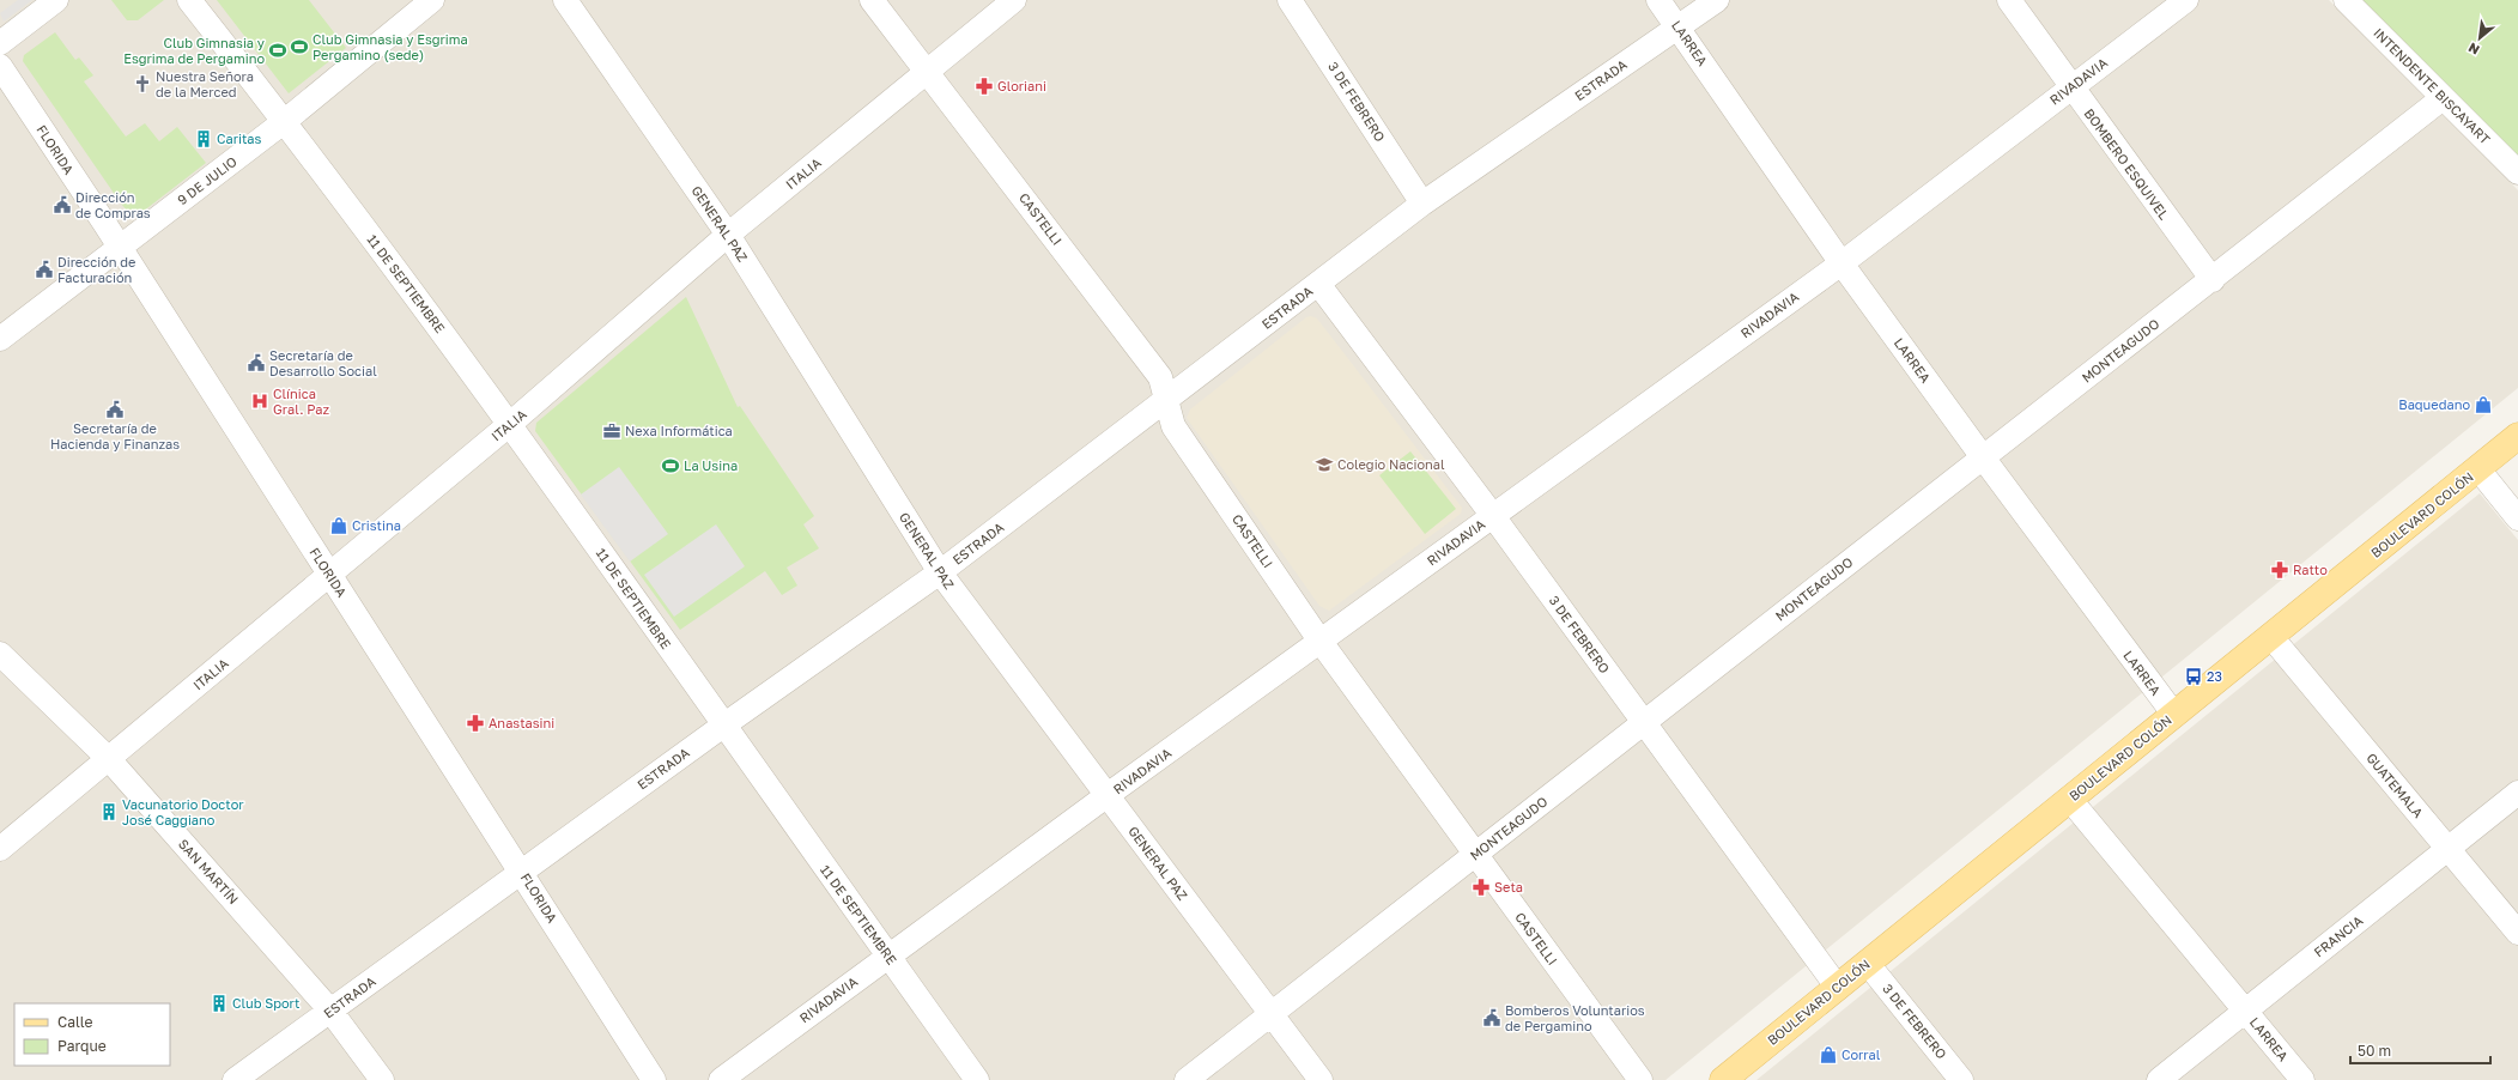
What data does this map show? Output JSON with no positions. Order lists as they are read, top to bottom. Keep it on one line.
{"streets":{"main road":["BOULEVARD COLÓN"],"street":["LARREA","ESTRADA","RIVADAVIA","INTENDENTE BISCAYART","3 DE FEBRERO","FLORIDA","BOMBERO ESQUIVEL","ITALIA","9 DE JULIO","CASTELLI","GENERAL PAZ","11 DE SEPTIEMBRE","MONTEAGUDO","GUATEMALA","SAN MARTÍN","FRANCIA"]},"crossings":[["LARREA","ESTRADA"],["LARREA","RIVADAVIA"],["LARREA","MONTEAGUDO"],["LARREA","BOULEVARD COLÓN"],["LARREA","FRANCIA"],["ESTRADA","3 DE FEBRERO"],["ESTRADA","FLORIDA"],["ESTRADA","CASTELLI"],["ESTRADA","GENERAL PAZ"],["ESTRADA","11 DE SEPTIEMBRE"],["ESTRADA","SAN MARTÍN"],["RIVADAVIA","3 DE FEBRERO"],["RIVADAVIA","BOMBERO ESQUIVEL"],["RIVADAVIA","CASTELLI"],["RIVADAVIA","GENERAL PAZ"],["RIVADAVIA","11 DE SEPTIEMBRE"],["INTENDENTE BISCAYART","MONTEAGUDO"],["3 DE FEBRERO","MONTEAGUDO"],["3 DE FEBRERO","BOULEVARD COLÓN"],["FLORIDA","ITALIA"],["FLORIDA","9 DE JULIO"],["BOMBERO ESQUIVEL","MONTEAGUDO"],["ITALIA","CASTELLI"],["ITALIA","GENERAL PAZ"],["ITALIA","11 DE SEPTIEMBRE"],["ITALIA","SAN MARTÍN"],["9 DE JULIO","11 DE SEPTIEMBRE"],["CASTELLI","MONTEAGUDO"],["GENERAL PAZ","MONTEAGUDO"],["BOULEVARD COLÓN","GUATEMALA"],["GUATEMALA","FRANCIA"]],"places":{"sports":["Club Gimnasia y Esgrima Pergamino (sede)","Club Gimnasia y Esgrima de Pergamino","La Usina"],"church":["Nuestra Señora de la Merced"],"pharmacy":["Gloriani","Ratto","Anastasini","Seta"],"building":["Caritas","Vacunatorio Doctor José Caggiano","Club Sport"],"public building":["Dirección de Compras","Dirección de Facturación","Secretaría de Desarrollo Social","Secretaría de Hacienda y Finanzas","Bomberos Voluntarios de Pergamino"],"hospital":["Clínica Gral. Paz"],"shop":["Baquedano","Cristina","Corral"],"office":["Nexa Informática"],"school or university":["Colegio Nacional"],"bus stop":["23"]},"legend":["Calle","Parque"],"scale_bar":"50 m","north":"bottom left"}
